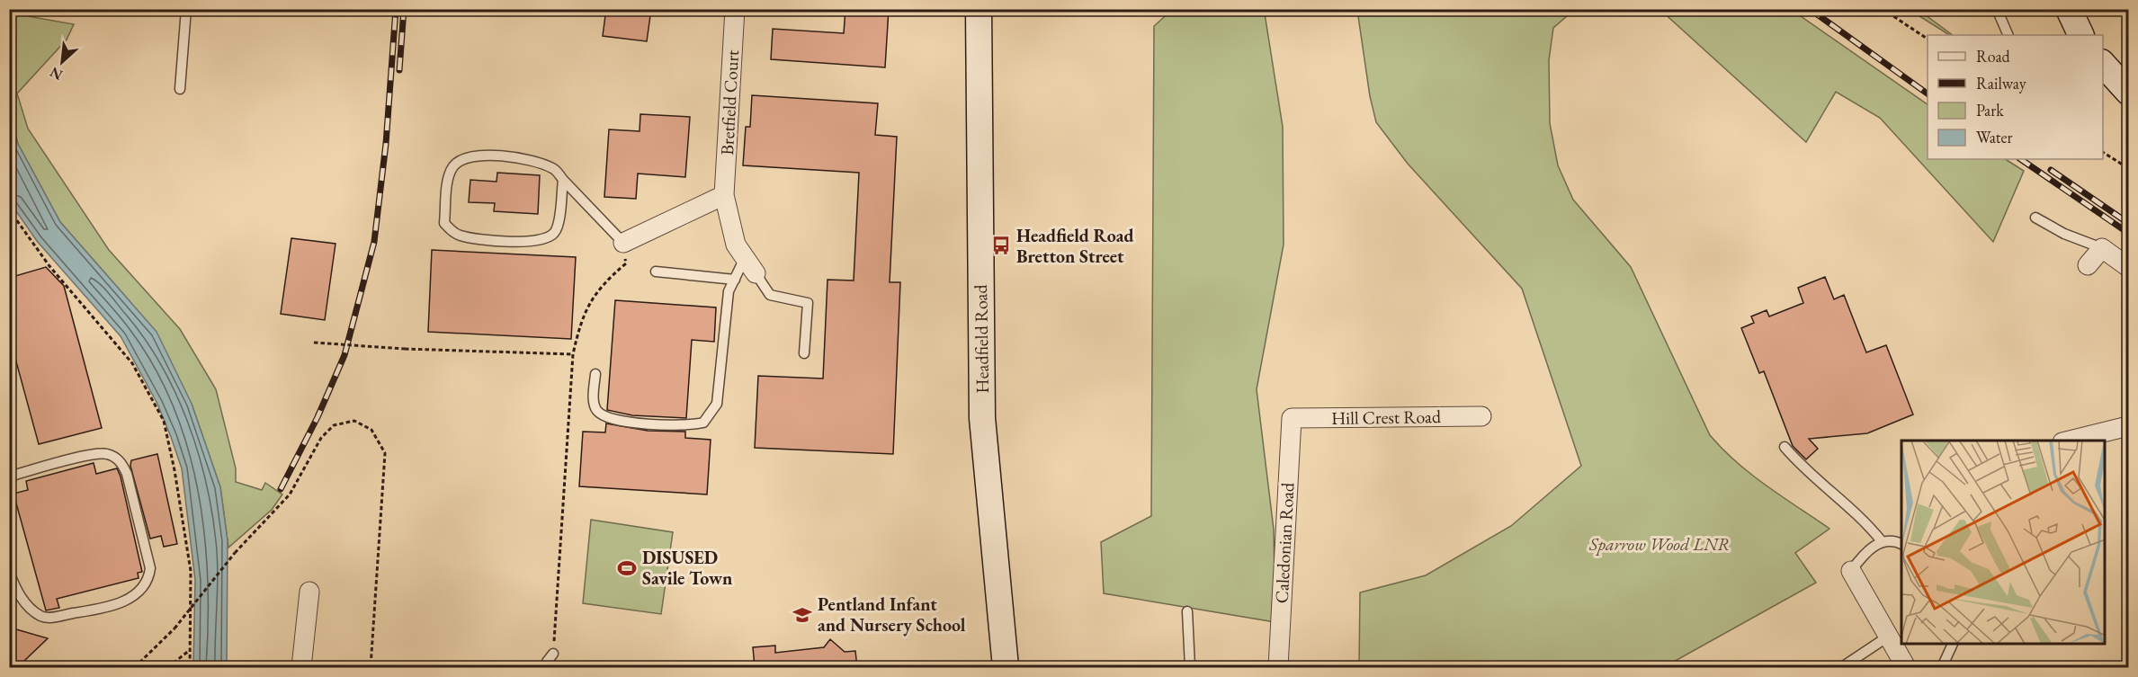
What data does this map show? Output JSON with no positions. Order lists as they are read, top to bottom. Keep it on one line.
{"streets":{"street":["Bretfield Court","Headfield Road","Hill Crest Road","Caledonian Road"]},"crossings":[["Hill Crest Road","Caledonian Road"]],"parks":["Sparrow Wood LNR"],"places":{"bus stop":["Headfield Road Bretton Street"],"sports":["DISUSED Savile Town"],"school or university":["Pentland Infant and Nursery School"]},"legend":["Road","Railway","Park","Water"],"north":"bottom left"}
